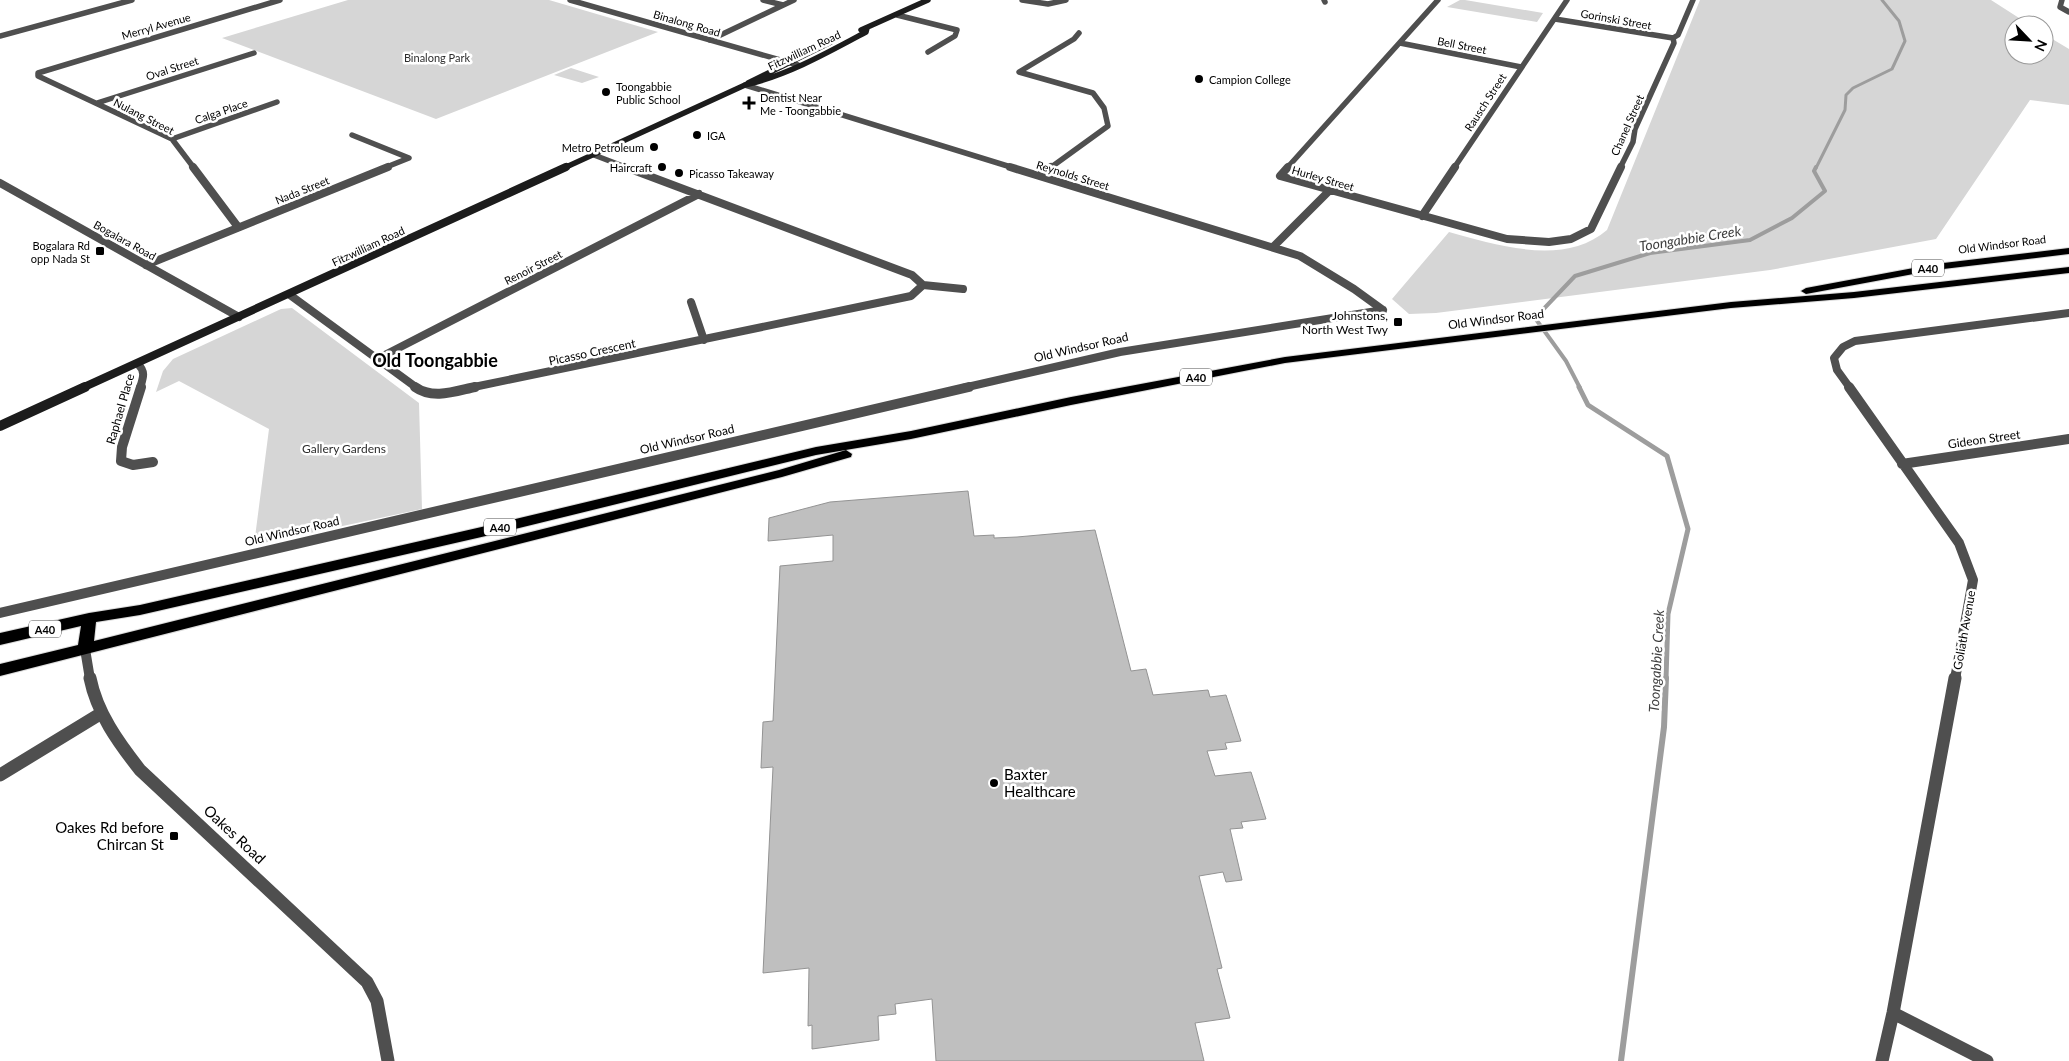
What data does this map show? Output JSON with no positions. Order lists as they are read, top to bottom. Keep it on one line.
{"streets":{"highway":["Old Windsor Road","A40","Oakes Road"],"main road":["Fitzwilliam Road"],"street":["Gorinski Street","Binalong Road","Merryl Avenue","Bell Street","Oval Street","Rausch Street","Calga Place","Nulang Street","Chanel Street","Reynolds Street","Hurley Street","Nada Street","Bogalara Road","Renoir Street","Picasso Crescent","Raphael Place","Gideon Street","Goliath Avenue"]},"crossings":[["Gorinski Street","Rausch Street"],["Gorinski Street","Chanel Street"],["Binalong Road","Fitzwilliam Road"],["Merryl Avenue","Nulang Street"],["Bell Street","Rausch Street"],["Bell Street","Hurley Street"],["Fitzwilliam Road","Reynolds Street"],["Fitzwilliam Road","Bogalara Road"],["Fitzwilliam Road","Picasso Crescent"],["Fitzwilliam Road","Raphael Place"],["Oval Street","Nulang Street"],["Rausch Street","Hurley Street"],["Calga Place","Nulang Street"],["Nulang Street","Nada Street"],["Chanel Street","Hurley Street"],["Reynolds Street","Old Windsor Road"],["Nada Street","Bogalara Road"],["Old Windsor Road","Oakes Road"],["Renoir Street","Picasso Crescent"],["Gideon Street","Goliath Avenue"]],"districts":["Old Toongabbie"],"water":["Toongabbie Creek"],"parks":["Binalong Park","Gallery Gardens"],"places":{"other":["Campion College","Toongabbie Public School","IGA","Metro Petroleum","Haircraft","Picasso Takeaway","Baxter Healthcare"],"health":["Dentist Near Me - Toongabbie"],"transit":["Bogalara Rd opp Nada St","Johnstons, North West Twy","Oakes Rd before Chircan St"]},"north":"bottom right"}
